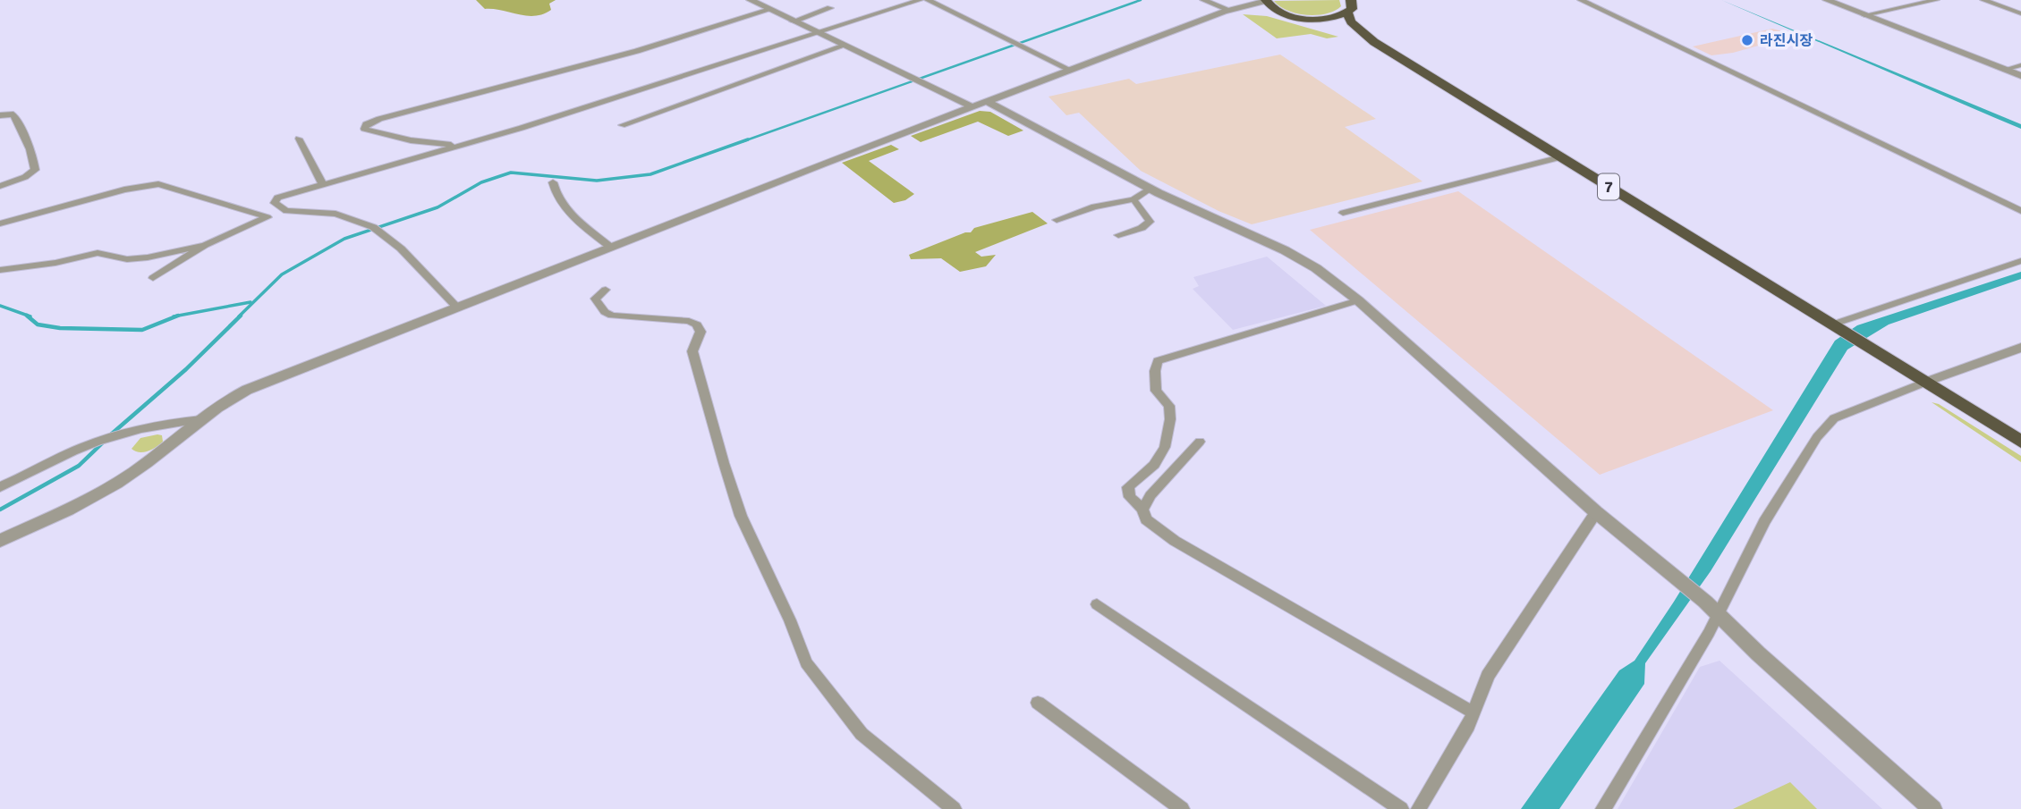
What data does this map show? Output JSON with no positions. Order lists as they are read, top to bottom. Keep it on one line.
{"streets":{"highway":["7"]},"places":["라진시장"]}
